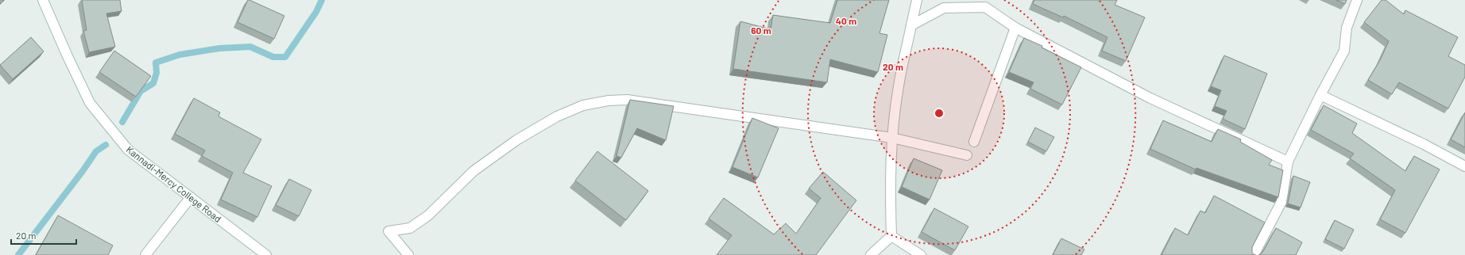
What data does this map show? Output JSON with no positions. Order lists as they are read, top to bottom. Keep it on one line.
{"streets":{"street":["Kannadi-Mercy College Road"]},"scale_bar":"20 m","rings":["40 m","60 m","20 m"]}
